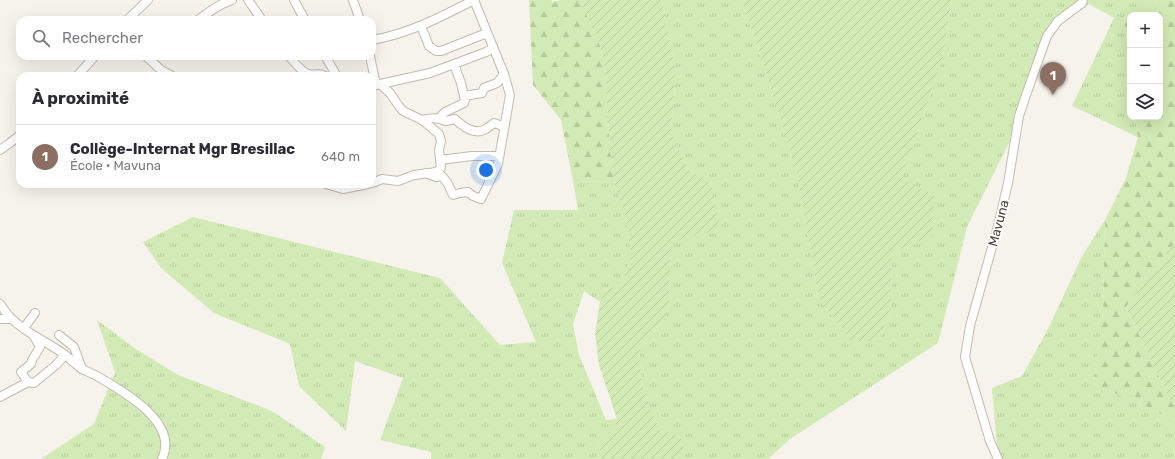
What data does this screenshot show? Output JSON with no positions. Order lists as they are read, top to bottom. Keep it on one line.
{"streets":{"street":["Mavuna"]},"page":{"map_buttons":["+","−"],"search":"Rechercher","pins":"1","heading":"À proximité","list":[{"mark":"1","name":"Collège-Internat Mgr Bresillac","note":"École · Mavuna","value":"640 m"}]}}
